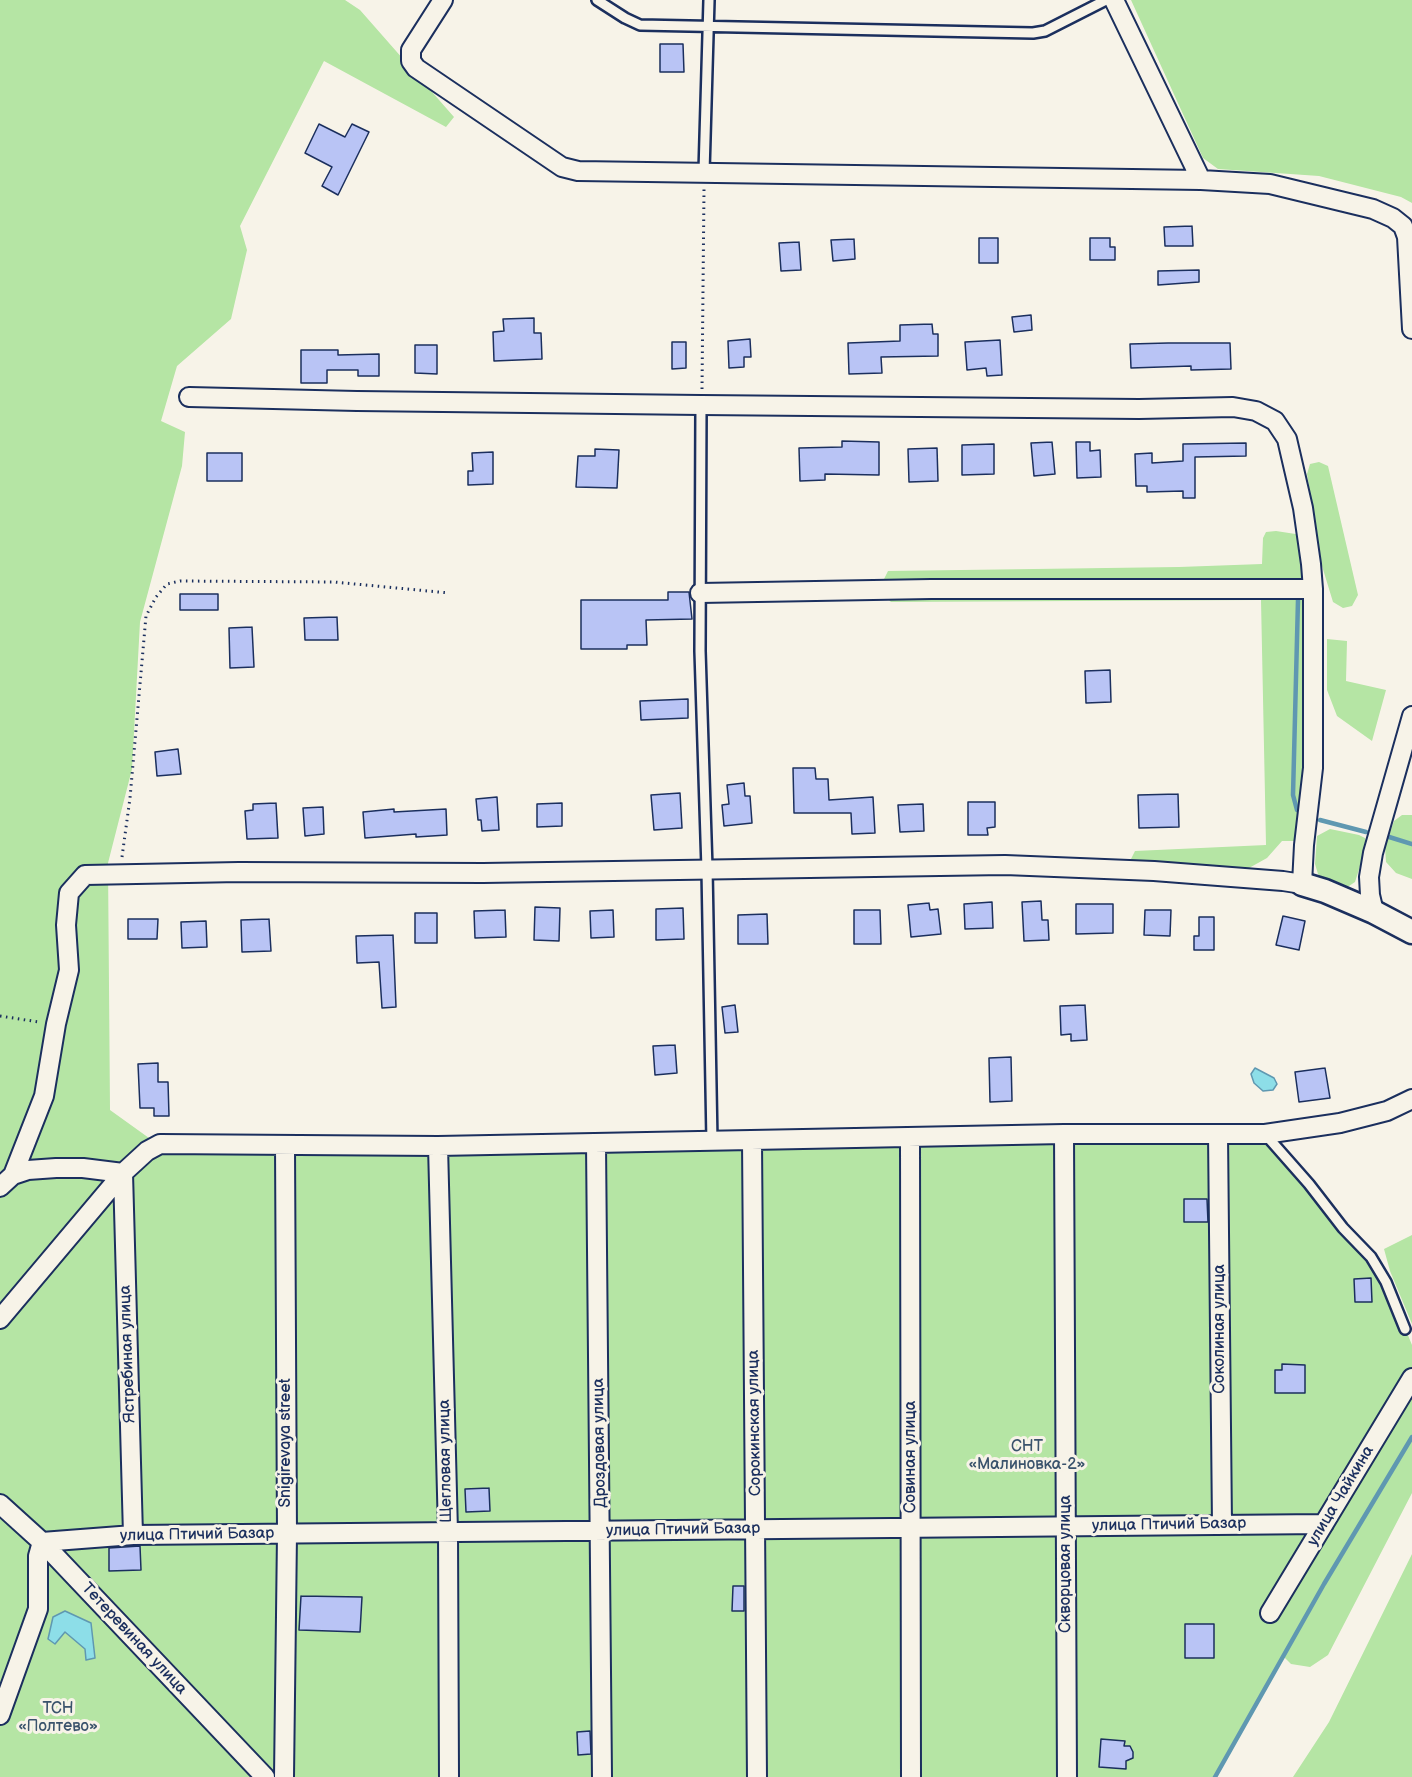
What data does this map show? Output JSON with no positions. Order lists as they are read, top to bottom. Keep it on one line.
{"streets":{"street":["Соколиная улица","Ястребиная улица","Сорокинская улица","Snigirevaya street","Дроздовая улица","Совиная улица","Щегловая улица","улица Чайкина","улица Птичий Базар","Скворцовая улица","Тетеревиная улица"]},"crossings":[["Соколиная улица","улица Птичий Базар"],["Ястребиная улица","улица Птичий Базар"],["Сорокинская улица","улица Птичий Базар"],["Snigirevaya street","улица Птичий Базар"],["Дроздовая улица","улица Птичий Базар"],["Совиная улица","улица Птичий Базар"],["Щегловая улица","улица Птичий Базар"],["улица Чайкина","улица Птичий Базар"],["улица Птичий Базар","Скворцовая улица"],["улица Птичий Базар","Тетеревиная улица"]],"parks":["СНТ «Малиновка-2»","ТСН «Полтево»"]}
